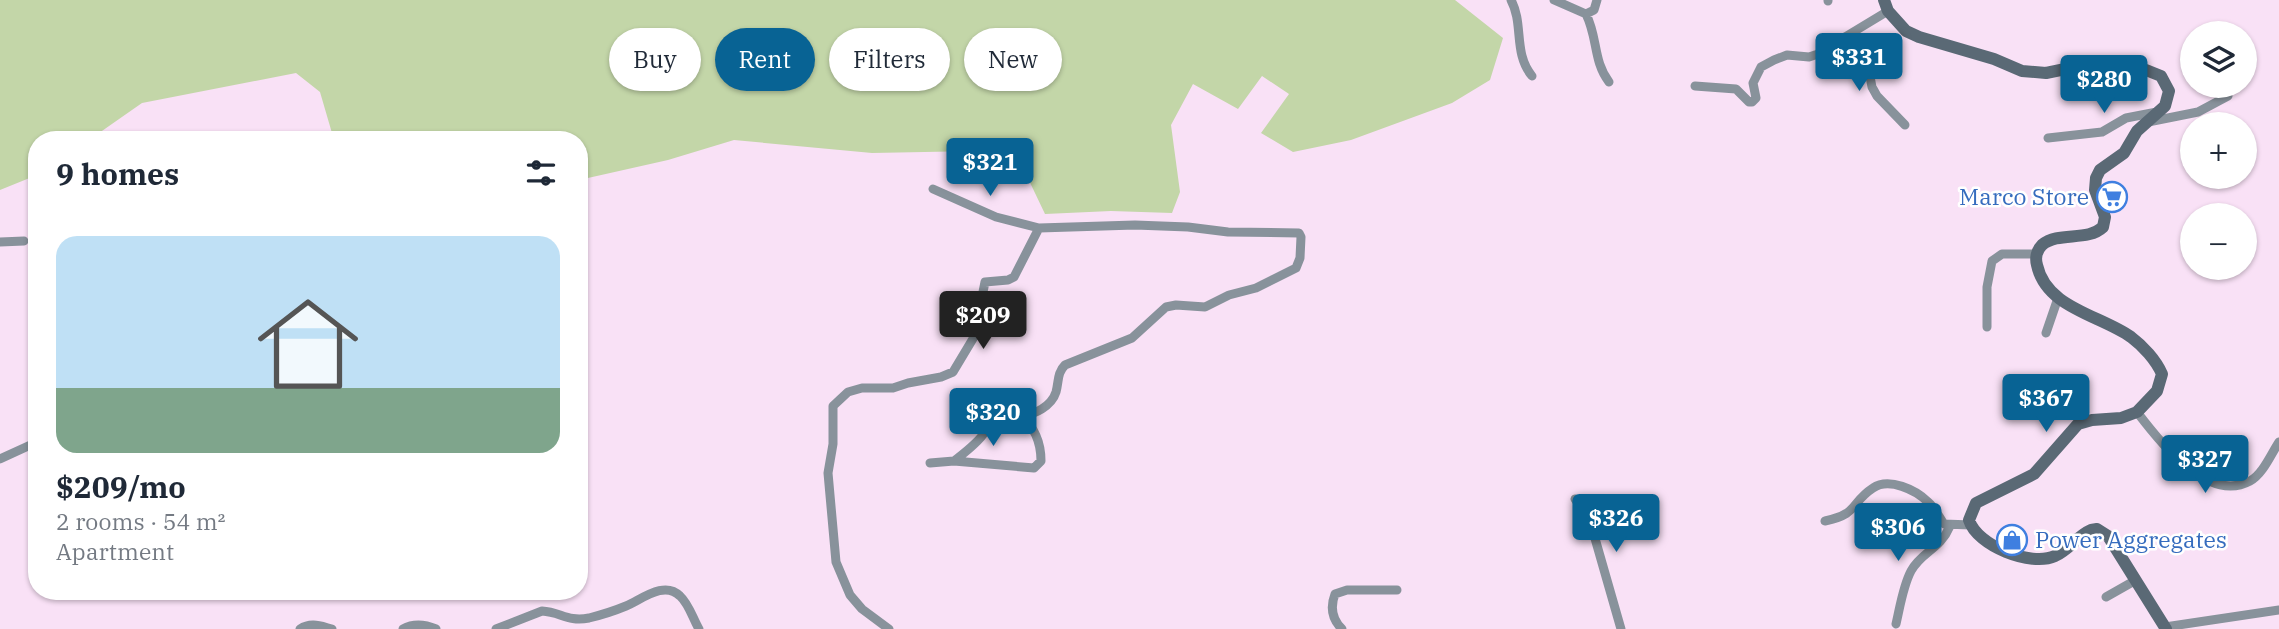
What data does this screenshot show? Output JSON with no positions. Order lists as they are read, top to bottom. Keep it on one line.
{"places":{"supermarket":["Marco Store"],"shop":["Power Aggregates"]},"page":{"map_buttons":["+","−"],"chip":["Buy","Rent","Filters","New"],"price":["$331","$280","$321","$209","$367","$320","$327","$326","$306"],"heading":"9 homes","list":[{"name":"$209/mo","note":"2 rooms · 54 m² · Apartment"}]}}
